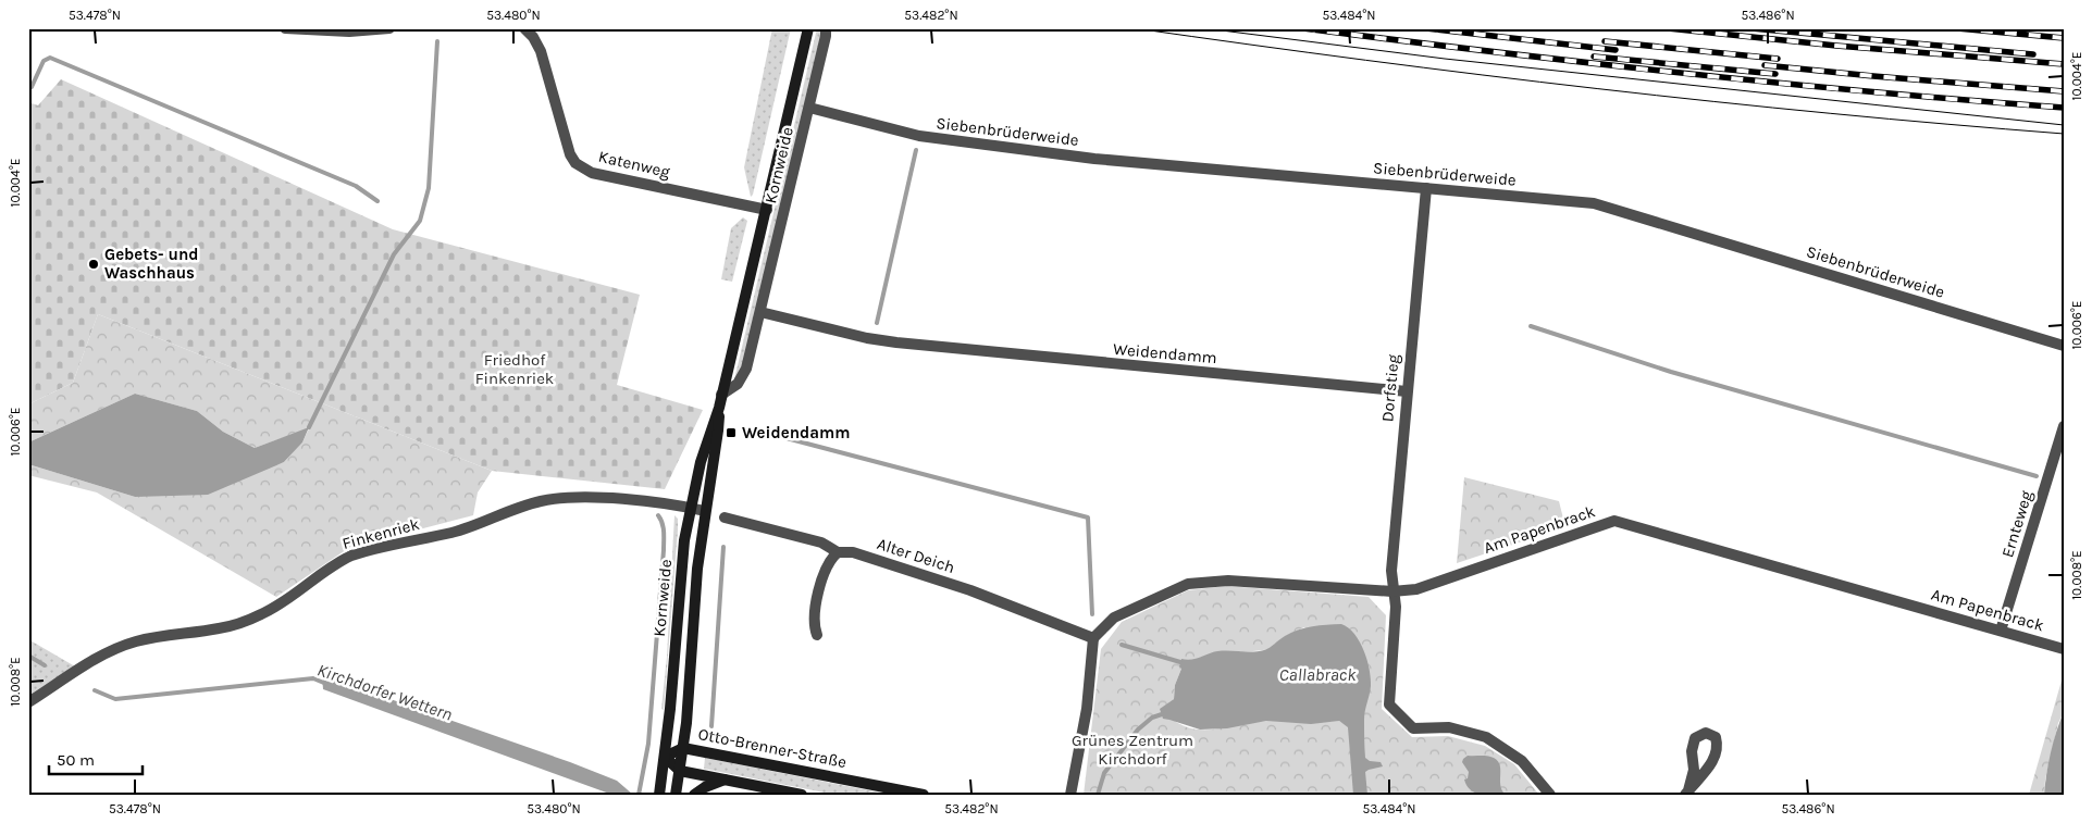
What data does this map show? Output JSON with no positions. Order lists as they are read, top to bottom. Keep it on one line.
{"streets":{"main road":["Kornweide","Otto-Brenner-Straße"],"street":["Siebenbrüderweide","Katenweg","Weidendamm","Dorfstieg","Ernteweg","Am Papenbrack","Finkenriek","Alter Deich"]},"crossings":[["Siebenbrüderweide","Kornweide"],["Siebenbrüderweide","Dorfstieg"],["Katenweg","Kornweide"],["Kornweide","Weidendamm"],["Kornweide","Finkenriek"],["Kornweide","Otto-Brenner-Straße"],["Weidendamm","Dorfstieg"],["Dorfstieg","Am Papenbrack"],["Ernteweg","Am Papenbrack"],["Am Papenbrack","Alter Deich"]],"water":["Callabrack","Kirchdorfer Wettern"],"parks":["Friedhof Finkenriek","Grünes Zentrum Kirchdorf"],"places":{"other":["Gebets- und Waschhaus"],"transit":["Weidendamm"]},"scale_bar":"50 m","coordinates":["53.478°N","53.480°N","53.482°N","53.484°N","53.486°N","10.004°E","10.006°E","10.008°E"]}
